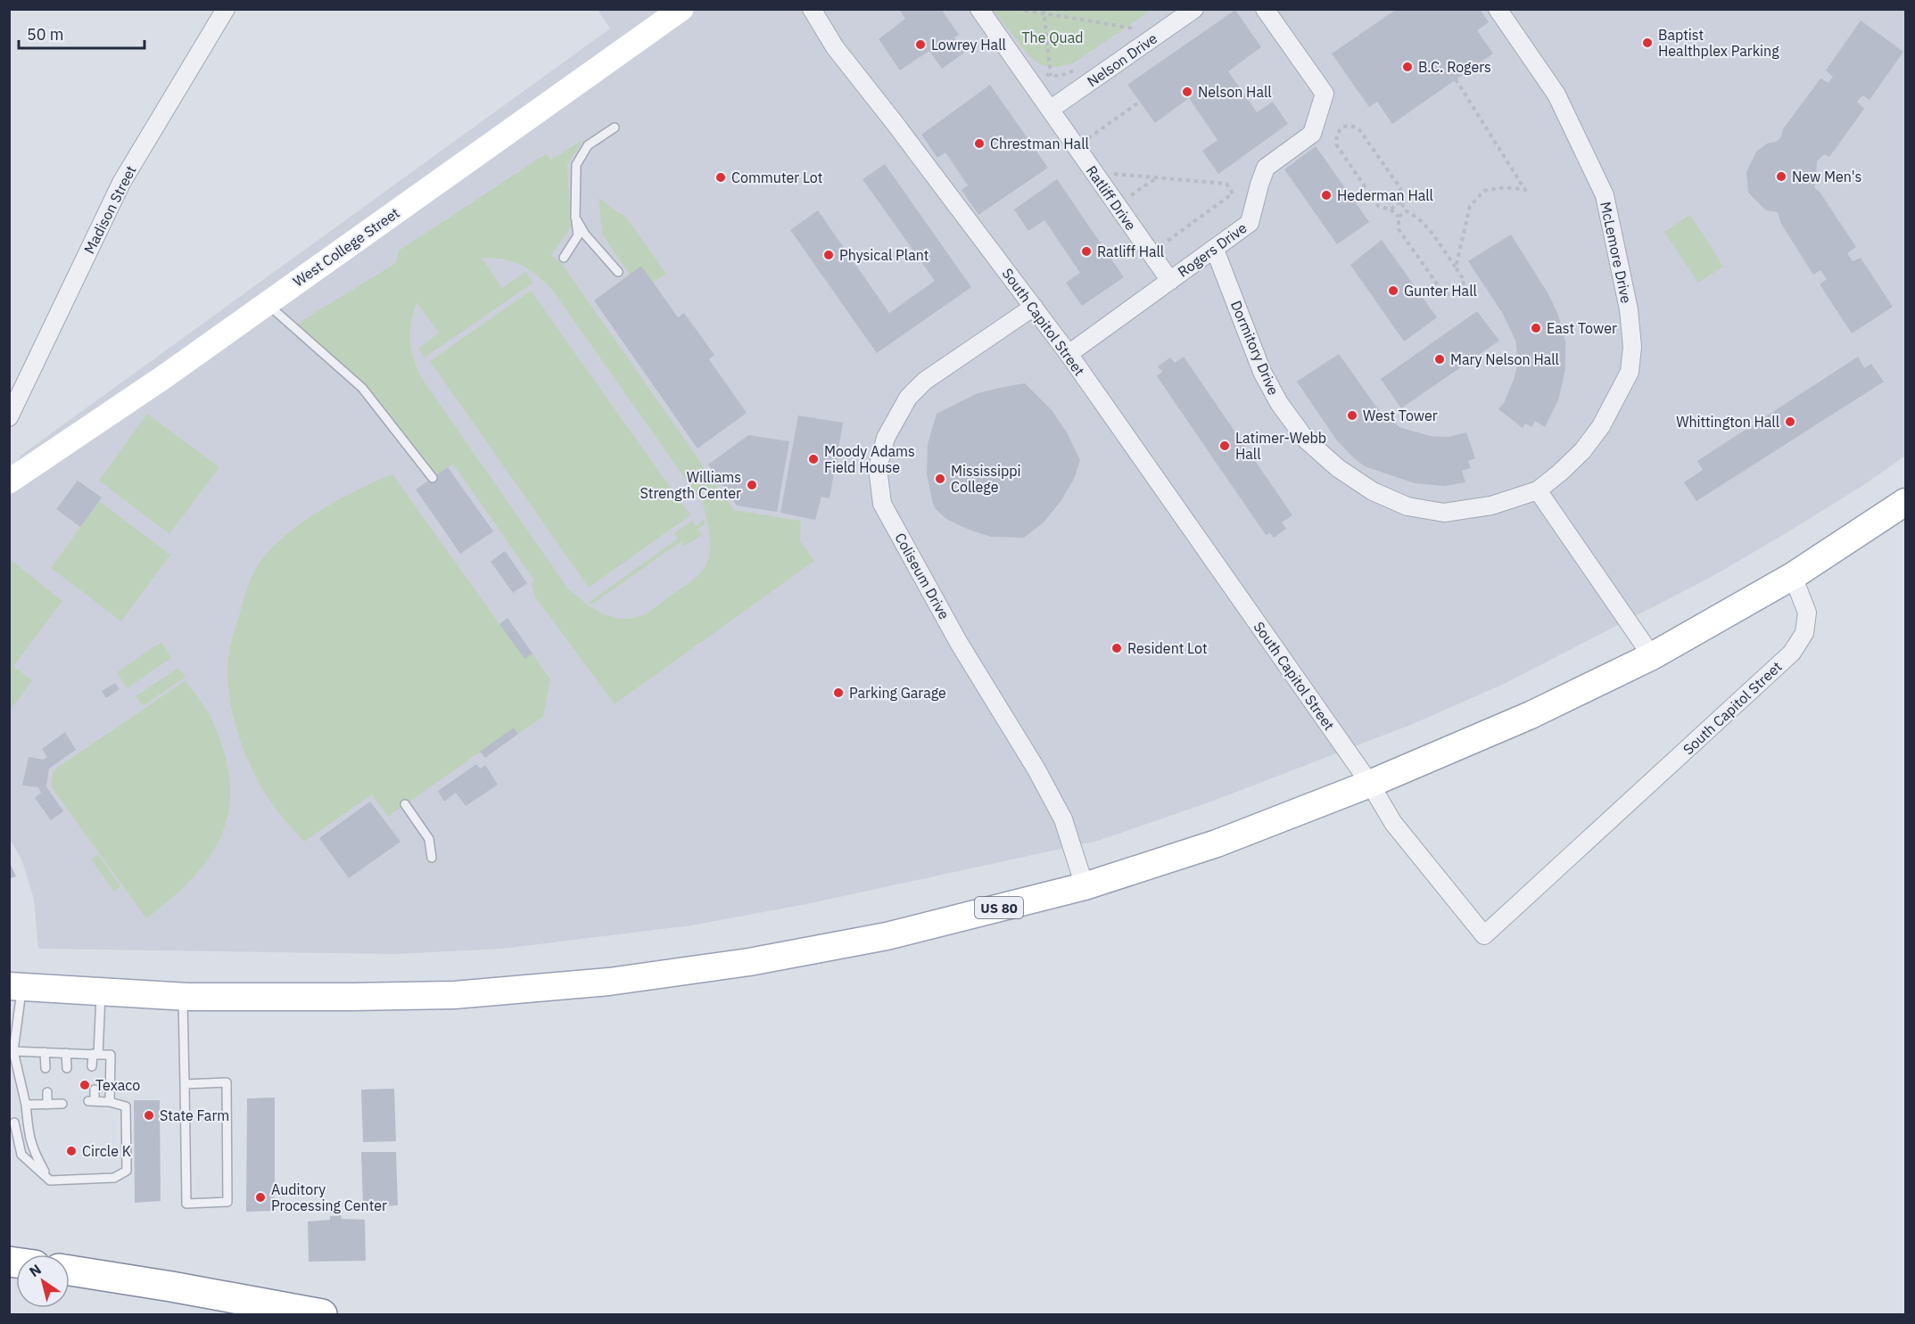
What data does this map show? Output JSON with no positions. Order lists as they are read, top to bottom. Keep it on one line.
{"streets":{"main road":["US 80"],"street":["Nelson Drive","Ratliff Drive","Madison Street","West College Street","Rogers Drive","McLemore Drive","South Capitol Street","Dormitory Drive","Coliseum Drive"]},"crossings":[["Nelson Drive","Ratliff Drive"],["Ratliff Drive","Rogers Drive"],["Rogers Drive","South Capitol Street"],["Rogers Drive","Dormitory Drive"],["McLemore Drive","Dormitory Drive"],["South Capitol Street","Coliseum Drive"],["South Capitol Street","US 80"],["Coliseum Drive","US 80"]],"parks":["The Quad"],"places":["Baptist Healthplex Parking","Lowrey Hall","B.C. Rogers","Nelson Hall","Chrestman Hall","New Men's","Commuter Lot","Hederman Hall","Ratliff Hall","Physical Plant","Gunter Hall","East Tower","Mary Nelson Hall","West Tower","Whittington Hall","Latimer-Webb Hall","Moody Adams Field House","Mississippi College","Williams Strength Center","Resident Lot","Parking Garage","Texaco","State Farm","Circle K","Auditory Processing Center"],"scale_bar":"50 m","north":"top left"}
